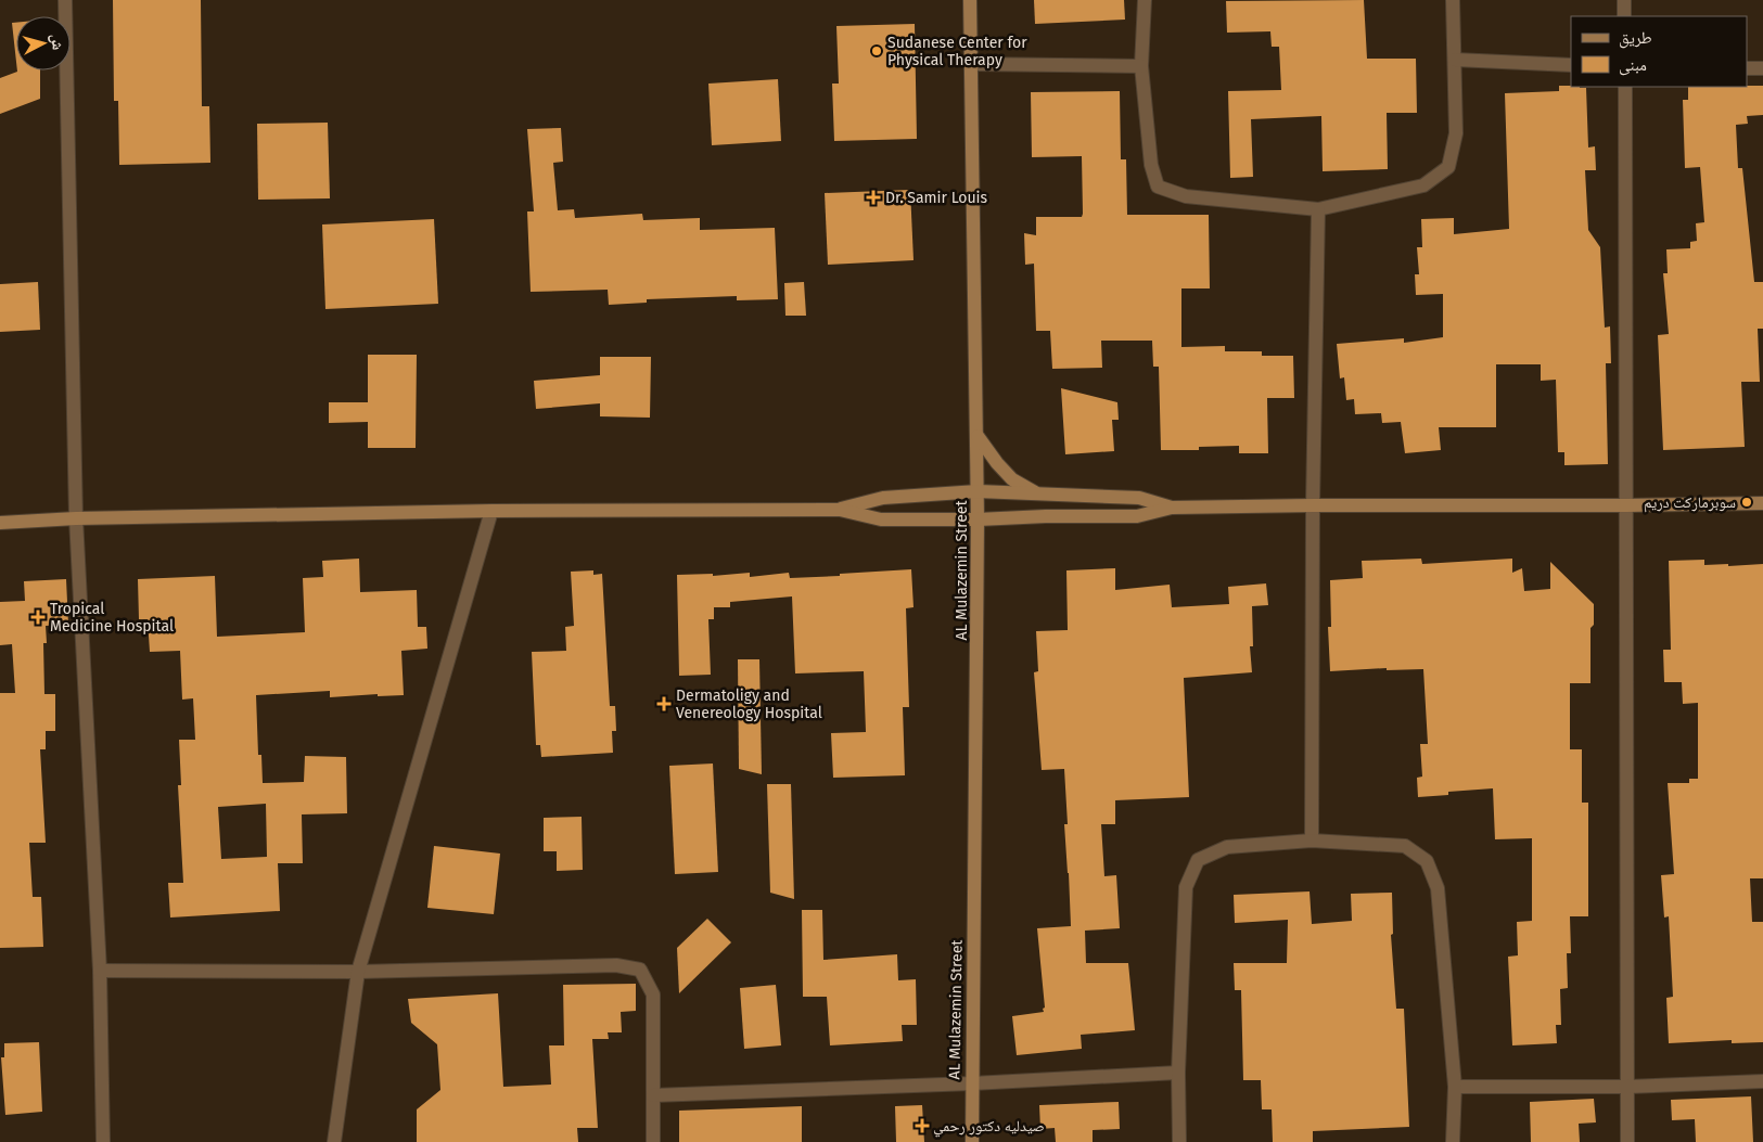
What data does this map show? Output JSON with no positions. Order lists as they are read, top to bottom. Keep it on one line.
{"streets":{"street":["AL Mulazemin Street"]},"places":{"other":["Sudanese Center for Physical Therapy","سوبرماركت دريم"],"health":["Dr. Samir Louis","Tropical Medicine Hospital","Dermatoligy and Venereology Hospital","صيدليه دكتور رحمي"]},"legend":["طريق","مبنى"],"north":"right"}
